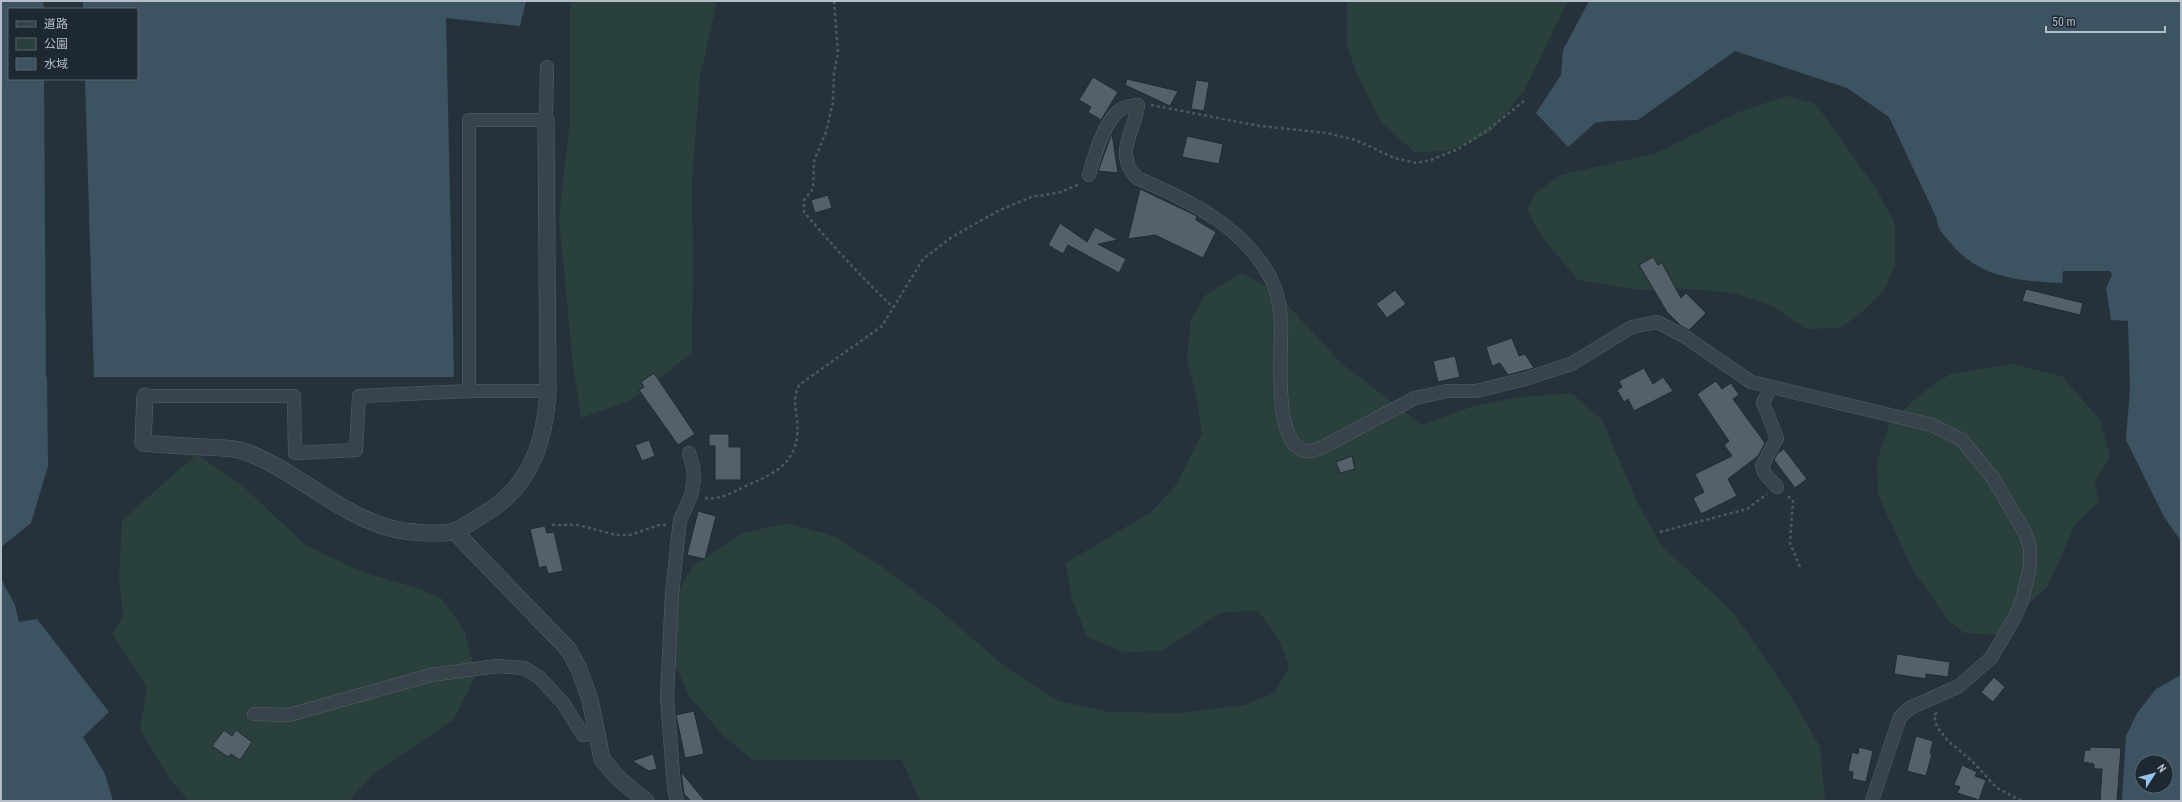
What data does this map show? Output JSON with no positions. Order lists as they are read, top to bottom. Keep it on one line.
{"legend":["道路","公園","水域"],"scale_bar":"50 m","north":"top right"}
